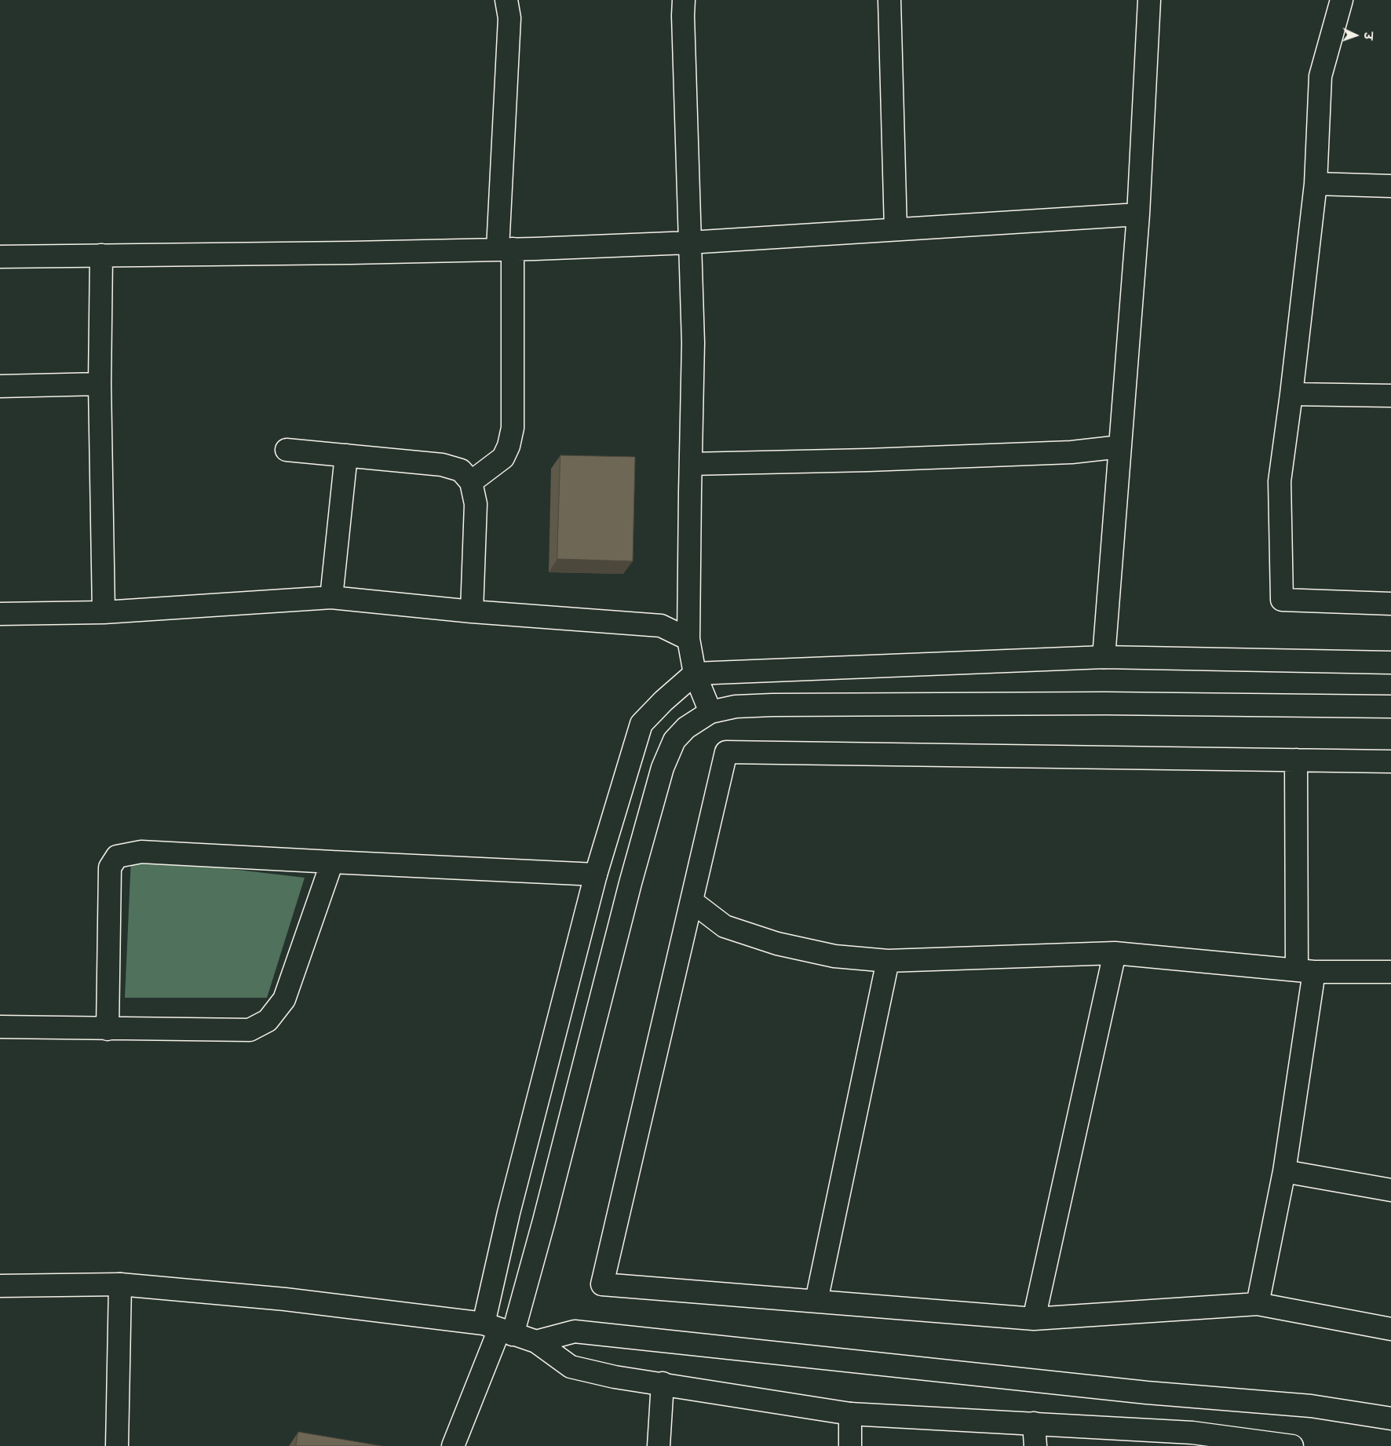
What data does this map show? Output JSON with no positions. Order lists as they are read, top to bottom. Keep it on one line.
{"north":"right"}
